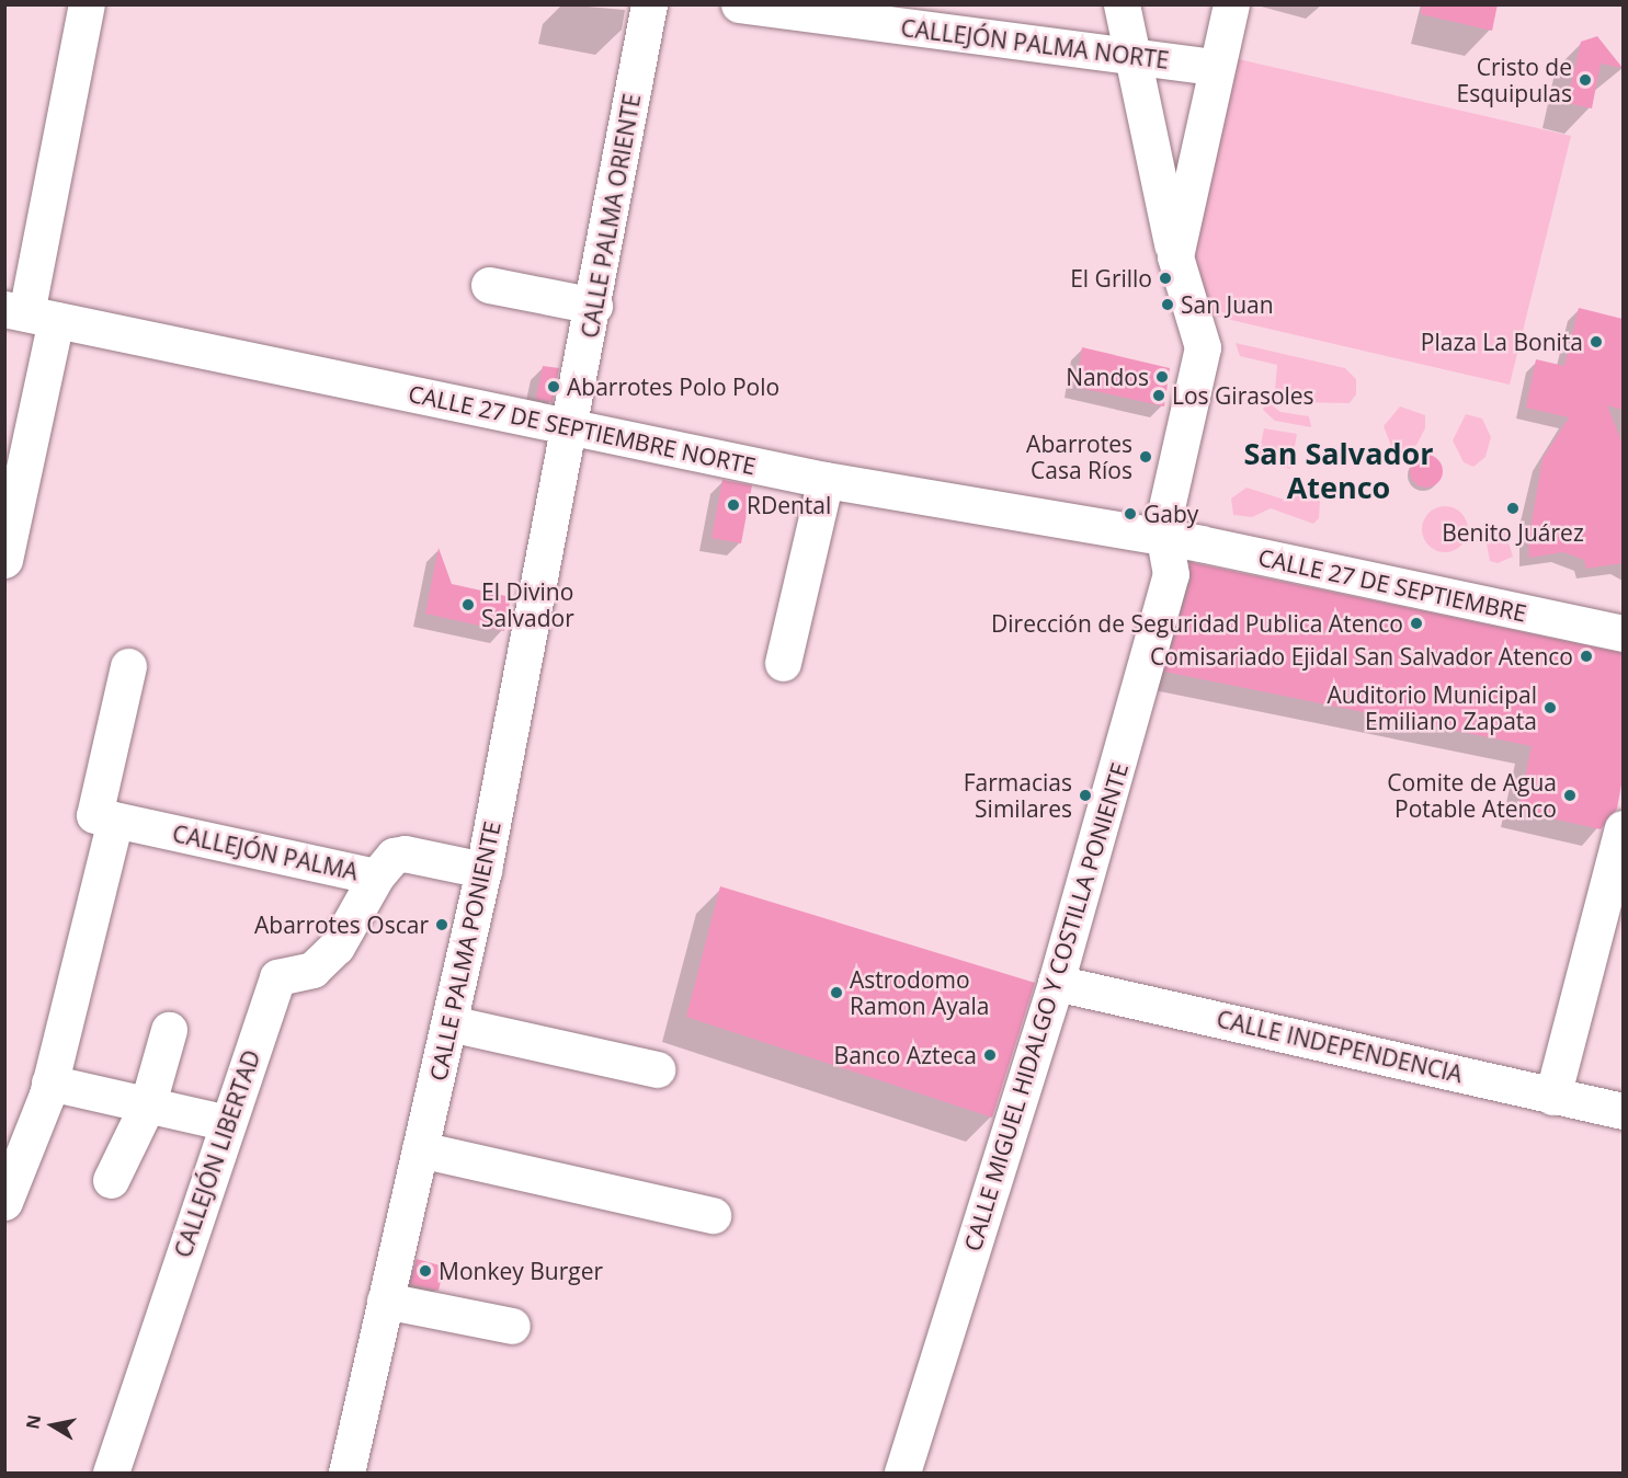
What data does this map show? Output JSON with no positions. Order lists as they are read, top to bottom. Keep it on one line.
{"streets":{"street":["CALLEJÓN PALMA NORTE","CALLE PALMA ORIENTE","CALLE 27 DE SEPTIEMBRE NORTE","CALLE 27 DE SEPTIEMBRE","CALLEJÓN PALMA","CALLE PALMA PONIENTE","CALLE MIGUEL HIDALGO Y COSTILLA PONIENTE","CALLE INDEPENDENCIA","CALLEJÓN LIBERTAD"]},"crossings":[["CALLE PALMA ORIENTE","CALLE 27 DE SEPTIEMBRE NORTE"],["CALLE PALMA ORIENTE","CALLE PALMA PONIENTE"],["CALLE 27 DE SEPTIEMBRE NORTE","CALLE 27 DE SEPTIEMBRE"],["CALLE 27 DE SEPTIEMBRE NORTE","CALLE PALMA PONIENTE"],["CALLE 27 DE SEPTIEMBRE NORTE","CALLE MIGUEL HIDALGO Y COSTILLA PONIENTE"],["CALLE 27 DE SEPTIEMBRE","CALLE MIGUEL HIDALGO Y COSTILLA PONIENTE"],["CALLEJÓN PALMA","CALLE PALMA PONIENTE"],["CALLEJÓN PALMA","CALLEJÓN LIBERTAD"],["CALLE MIGUEL HIDALGO Y COSTILLA PONIENTE","CALLE INDEPENDENCIA"]],"districts":["San Salvador Atenco"],"places":["Cristo de Esquipulas","El Grillo","San Juan","Plaza La Bonita","Nandos","Abarrotes Polo Polo","Los Girasoles","Abarrotes Casa Ríos","RDental","Benito Juárez","Gaby","El Divino Salvador","Dirección de Seguridad Publica Atenco","Comisariado Ejidal San Salvador Atenco","Auditorio Municipal Emiliano Zapata","Farmacias Similares","Comite de Agua Potable Atenco","Abarrotes Oscar","Astrodomo Ramon Ayala","Banco Azteca","Monkey Burger"],"north":"left"}
